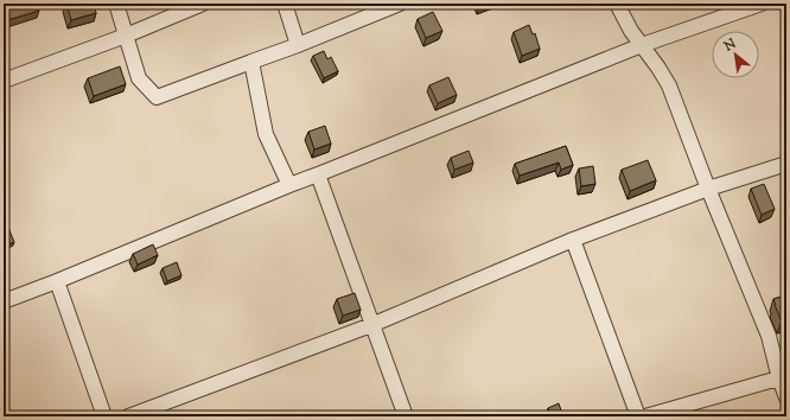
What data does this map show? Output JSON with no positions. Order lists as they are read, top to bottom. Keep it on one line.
{"north":"top left"}
